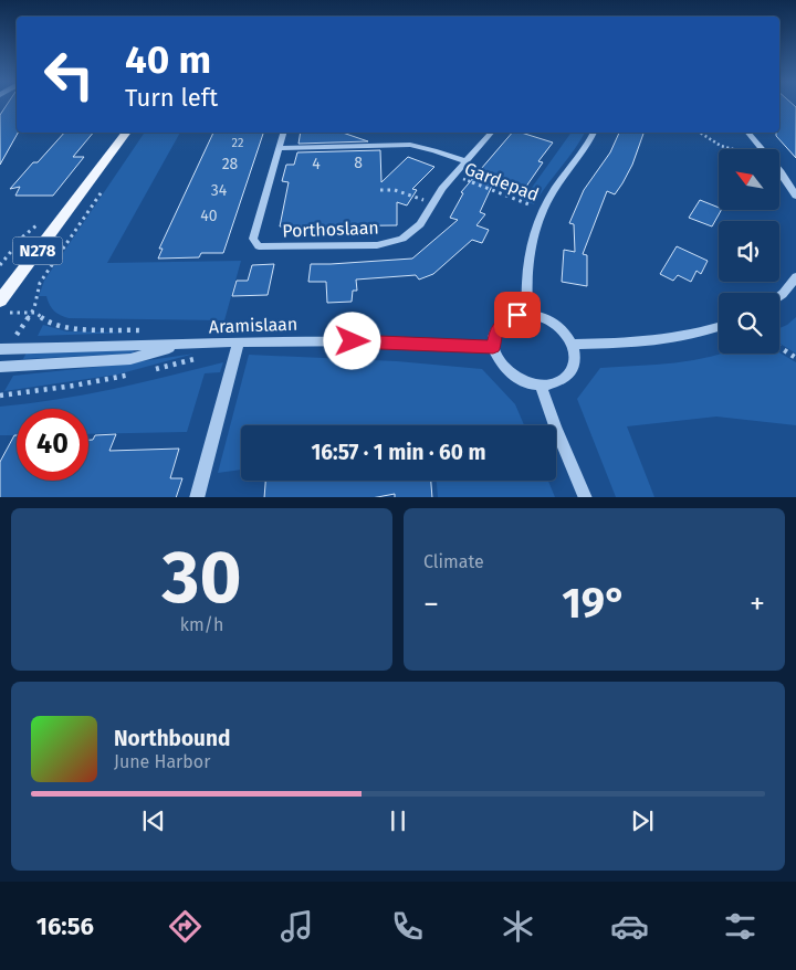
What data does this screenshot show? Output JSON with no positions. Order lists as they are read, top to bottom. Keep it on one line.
{"streets":{"main road":["N278"],"street":["Porthoslaan","Aramislaan"],"path":["Gardepad"]},"crossings":[["Gardepad","Porthoslaan"]],"house_numbers":["22","8","28","4","34","40"],"north":"top left","page":{"turn":["40 m","Turn left"],"limit":"40","trip":"16:57 · 1 min · 60 m","tile":[["30","km/h"],"Climate"],"heat":["−","19°","+"],"song":["Northbound","June Harbor"],"tabs":"16:56"}}
